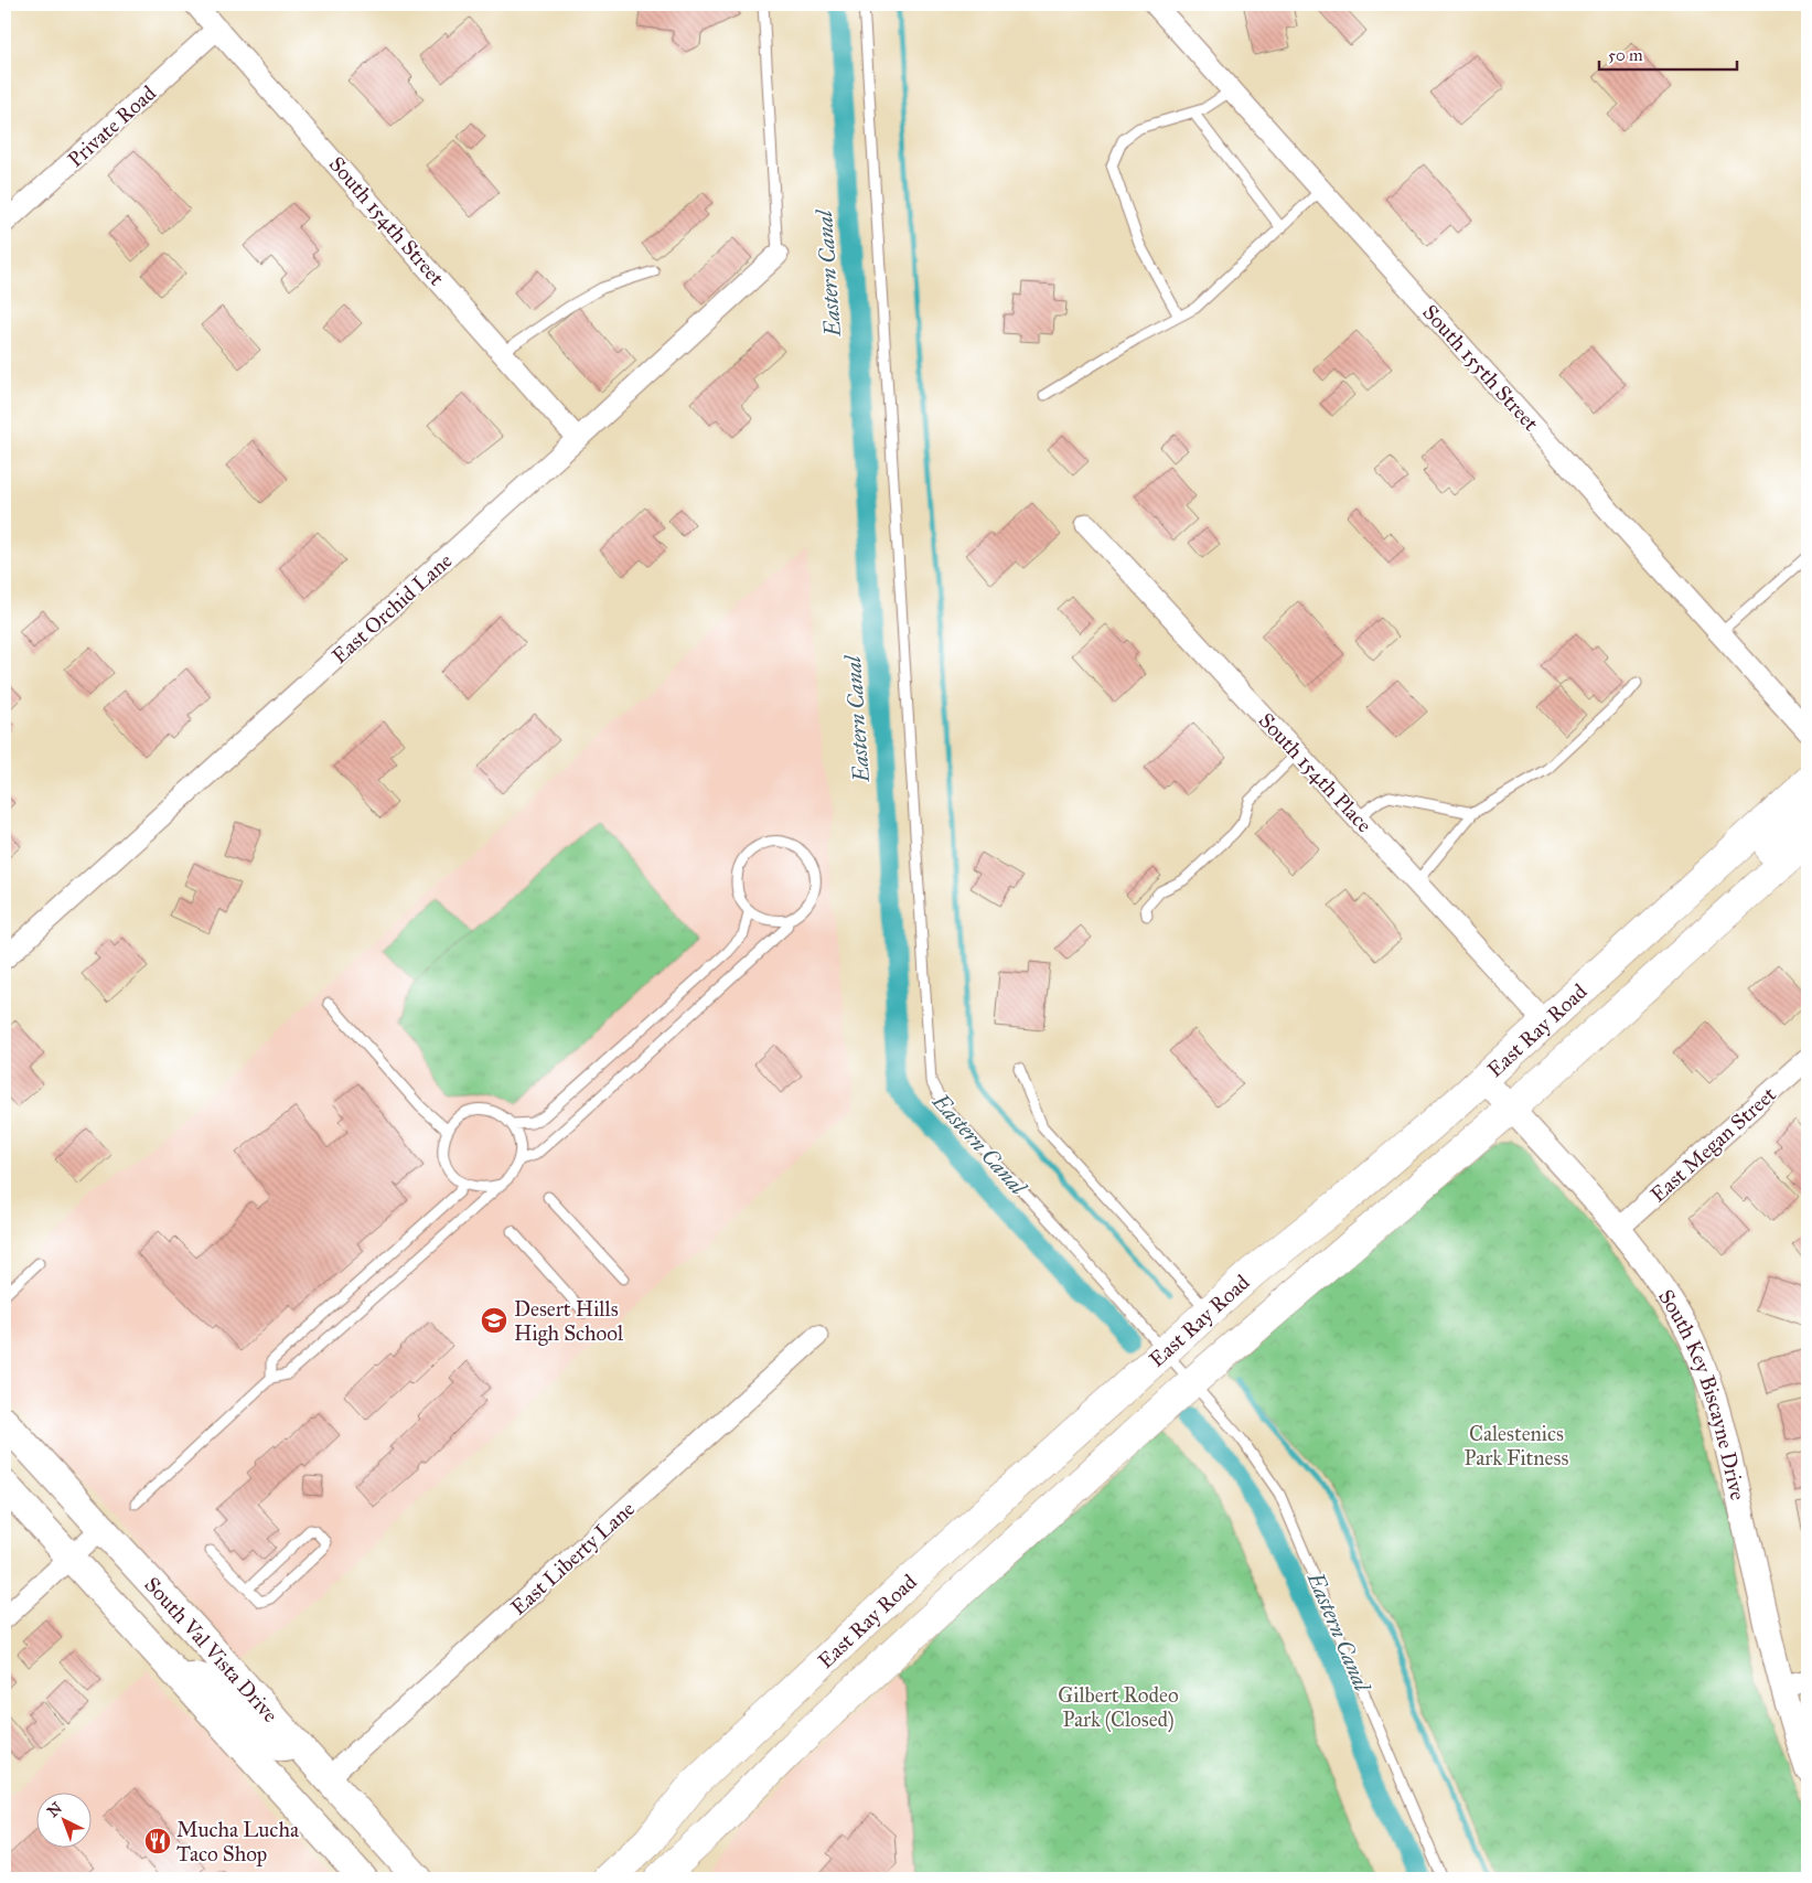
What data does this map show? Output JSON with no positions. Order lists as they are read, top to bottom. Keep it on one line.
{"streets":{"main road":["East Ray Road","South Val Vista Drive"],"street":["Private Road","South 154th Street","South 155th Street","East Orchid Lane","South 154th Place","East Megan Street","South Key Biscayne Drive","East Liberty Lane"]},"crossings":[["Private Road","South 154th Street"],["South 154th Street","East Orchid Lane"],["South 154th Place","East Ray Road"],["East Ray Road","South Key Biscayne Drive"],["East Megan Street","South Key Biscayne Drive"],["East Liberty Lane","South Val Vista Drive"]],"water":["Eastern Canal"],"parks":["Calestenics Park Fitness","Gilbert Rodeo Park (Closed)"],"places":{"school or university":["Desert Hills High School"],"restaurant":["Mucha Lucha Taco Shop"]},"scale_bar":"50 m","north":"top left"}
